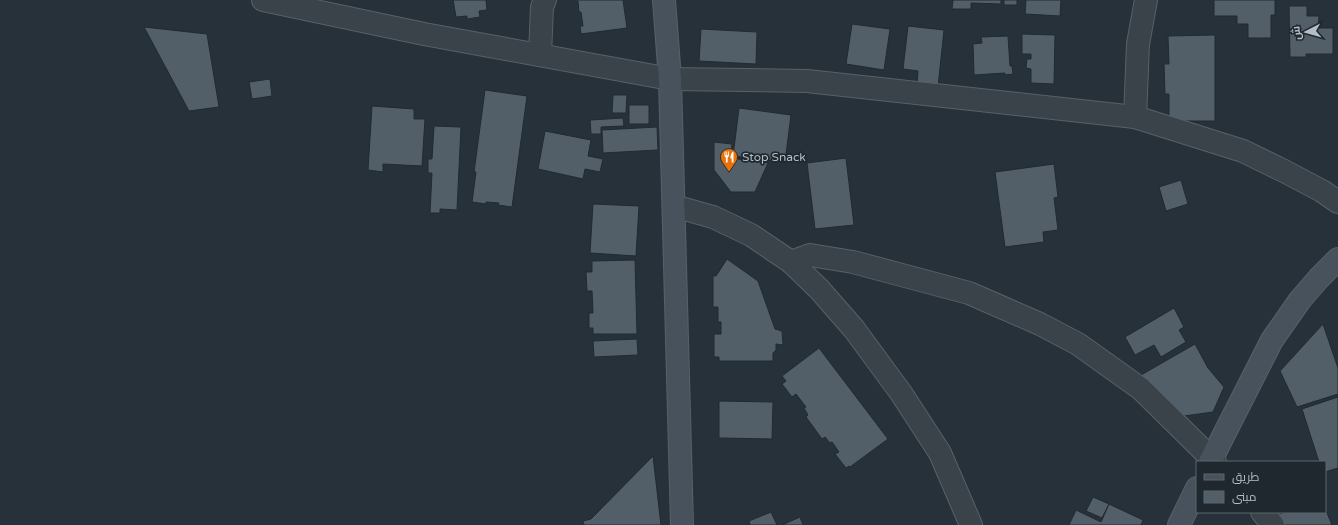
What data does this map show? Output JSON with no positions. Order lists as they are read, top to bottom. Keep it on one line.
{"places":{"restaurant":["Stop Snack"]},"legend":["طريق","مبنى"],"north":"left"}
